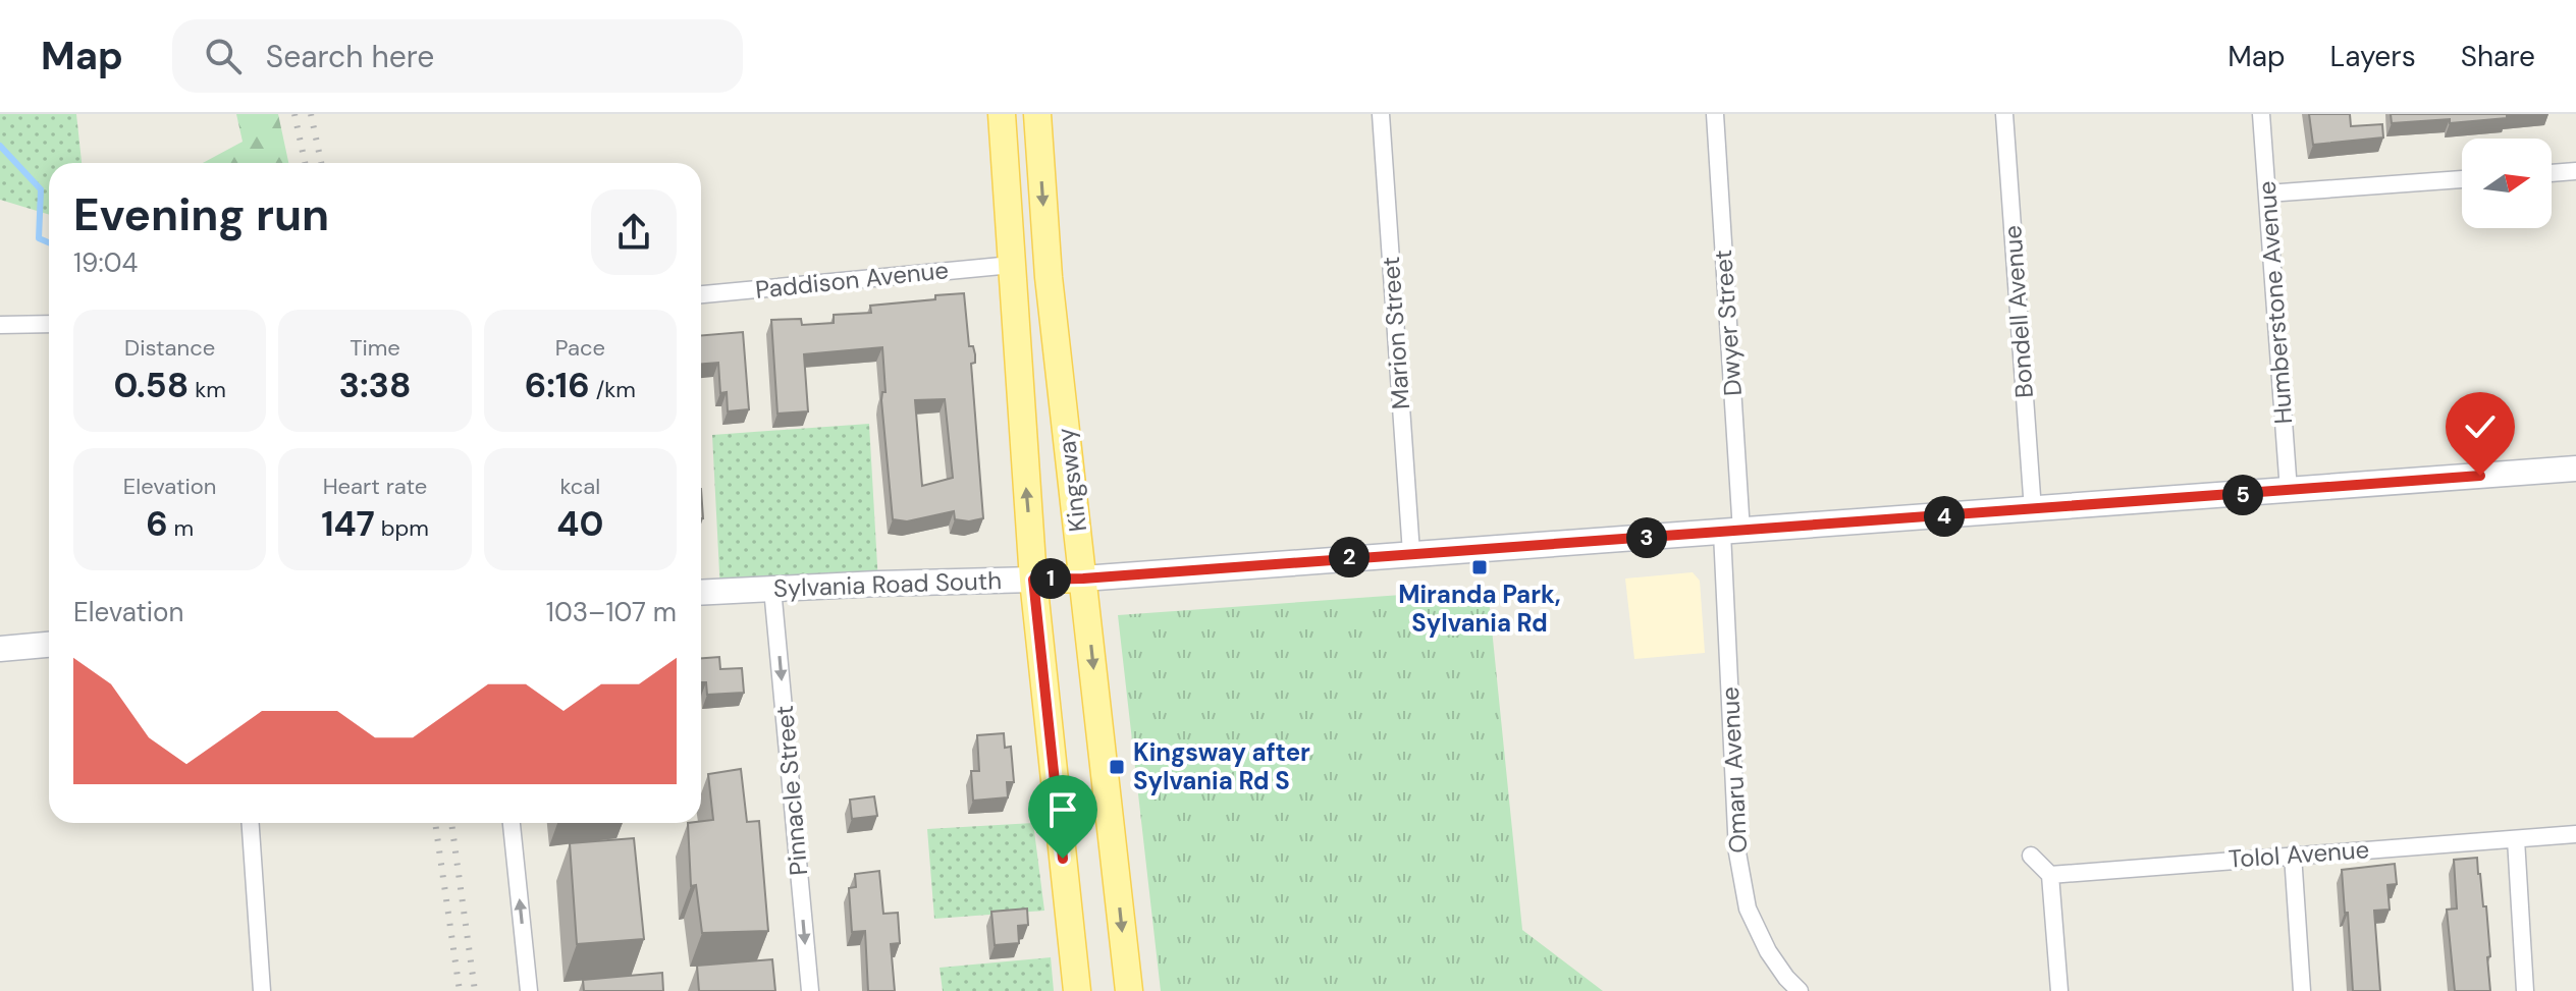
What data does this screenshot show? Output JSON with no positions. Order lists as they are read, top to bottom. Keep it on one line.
{"streets":{"main road":["Kingsway","Sylvania Road South"],"street":["Paddison Avenue","Humberstone Avenue","Bondell Avenue","Dwyer Street","Marion Street","Omaru Avenue","Pinnacle Street","Tolol Avenue"]},"crossings":[["Paddison Avenue","Kingsway"],["Dwyer Street","Omaru Avenue"],["Kingsway","Sylvania Road South"],["Sylvania Road South","Pinnacle Street"]],"one_way":["Pinnacle Street"],"places":{"transit":["Miranda Park, Sylvania Rd","Kingsway after Sylvania Rd S"]},"north":"right","page":{"header":"Map","search":"Search here","nav":["Map","Layers","Share"],"heading":["Evening run","19:04"],"stats":[["Distance","0.58 km"],["Time","3:38"],["Pace","6:16 /km"],["Elevation","6 m"],["Heart rate","147 bpm"],["kcal","40"]],"pins":["5","4","3","2","1"],"chart":["Elevation","103–107 m"]}}
